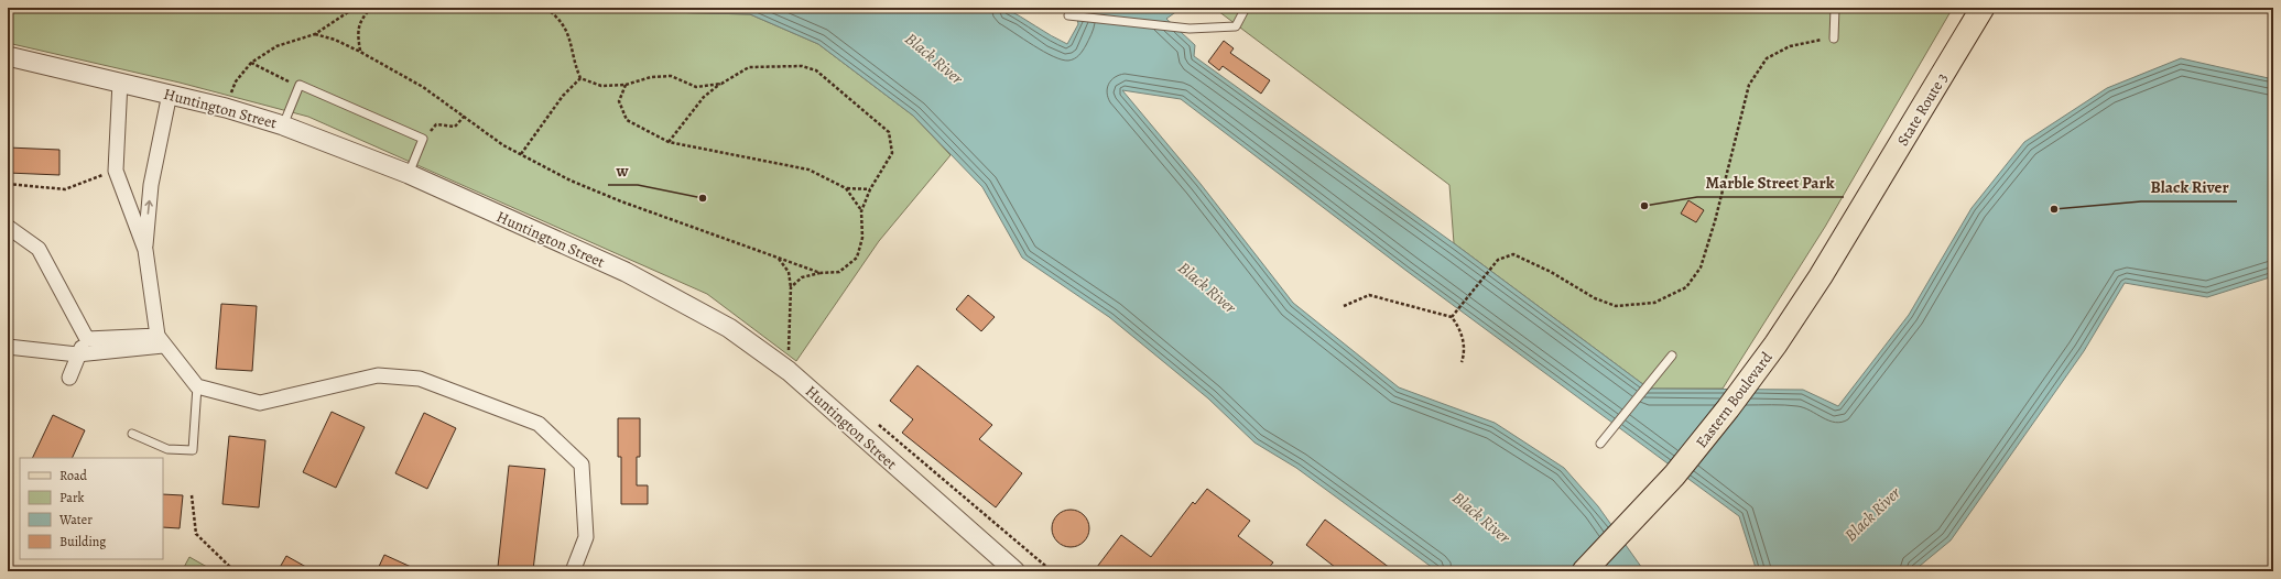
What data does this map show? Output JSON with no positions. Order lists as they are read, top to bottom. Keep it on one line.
{"streets":{"main road":["State Route 3","Eastern Boulevard"],"street":["Huntington Street"]},"crossings":[["State Route 3","Eastern Boulevard"]],"water":["Black River"],"places":["w","Marble Street Park","Black River"],"legend":["Road","Park","Water","Building"]}
